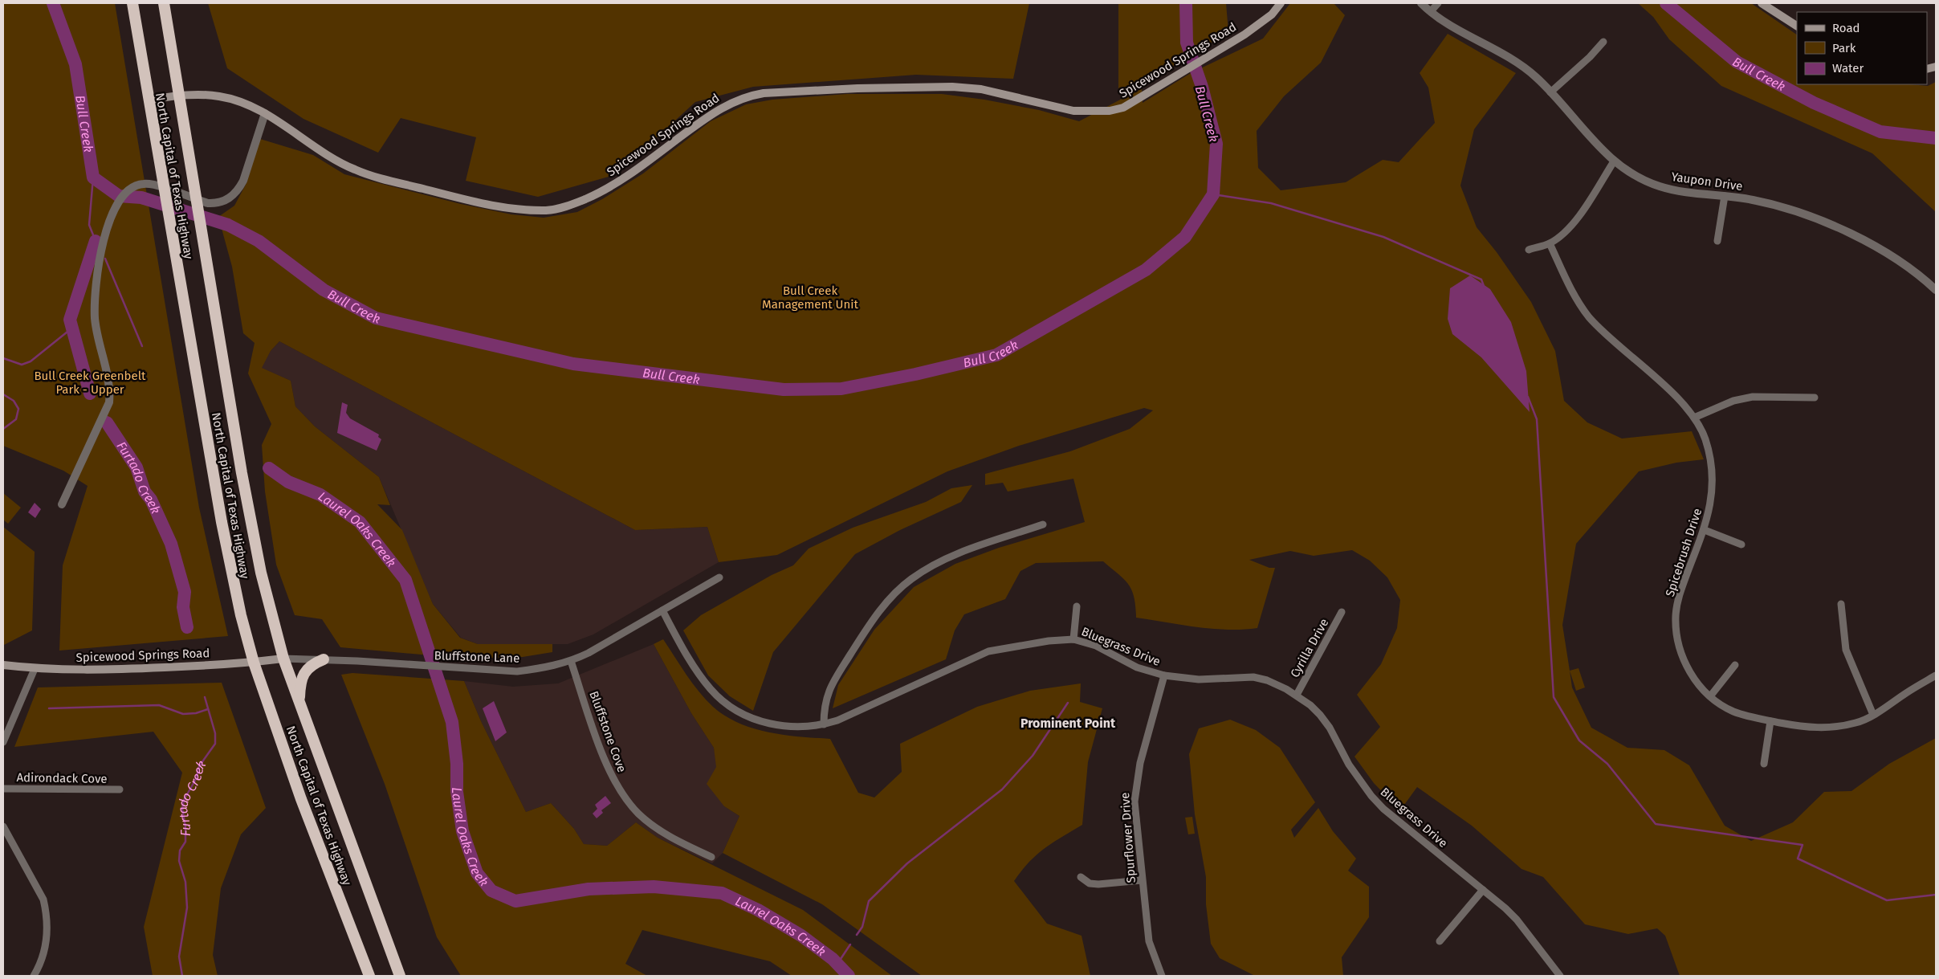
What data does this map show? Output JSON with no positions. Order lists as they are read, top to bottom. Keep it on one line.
{"streets":{"highway":["North Capital of Texas Highway"],"main road":["Spicewood Springs Road"],"street":["Yaupon Drive","Spicebrush Drive","Bluegrass Drive","Cyrilla Drive","Bluffstone Lane","Bluffstone Cove","Adirondack Cove","Spurflower Drive"]},"crossings":[["Spicewood Springs Road","North Capital of Texas Highway"],["Spicewood Springs Road","Bluffstone Lane"],["North Capital of Texas Highway","Bluffstone Lane"],["Bluegrass Drive","Cyrilla Drive"],["Bluegrass Drive","Bluffstone Lane"],["Bluegrass Drive","Spurflower Drive"],["Bluffstone Lane","Bluffstone Cove"]],"districts":["Prominent Point"],"water":["Bull Creek","Furtado Creek","Laurel Oaks Creek"],"parks":["Bull Creek Management Unit","Bull Creek Greenbelt Park - Upper"],"legend":["Road","Park","Water"]}
